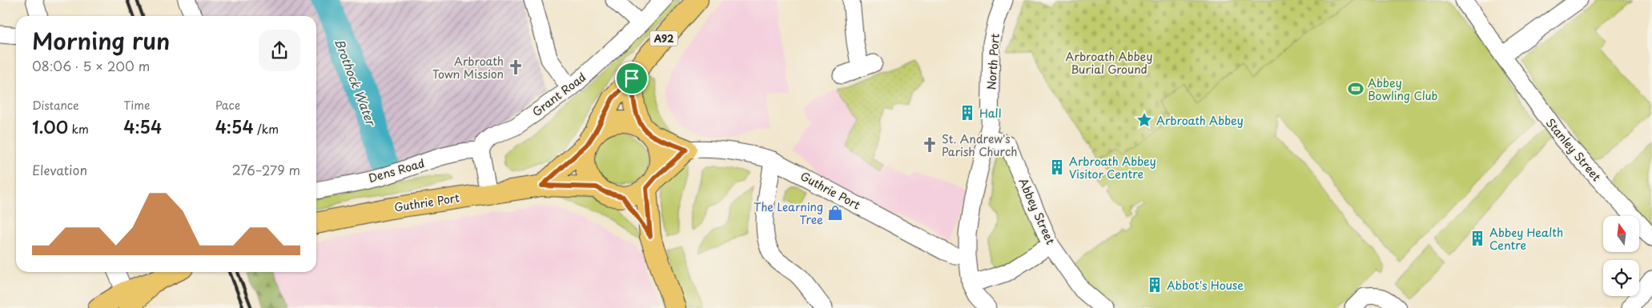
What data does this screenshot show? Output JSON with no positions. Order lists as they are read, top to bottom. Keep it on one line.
{"streets":{"main road":["A92","Guthrie Port"],"street":["North Port","Grant Road","Stanley Street","Dens Road","Abbey Street"]},"crossings":[["A92","Guthrie Port"],["North Port","Guthrie Port"],["North Port","Abbey Street"],["Grant Road","Dens Road"]],"water":["Brothock Water"],"parks":["Arbroath Abbey Burial Ground"],"places":{"church":["Arbroath Town Mission","St. Andrew's Parish Church"],"sports":["Abbey Bowling Club"],"building":["Hall","Arbroath Abbey Visitor Centre","Abbey Health Centre","Abbot's House"],"place":["Arbroath Abbey"],"shop":["The Learning Tree"]},"north":"top","page":{"heading":["Morning run","08:06 · 5 × 200 m"],"stats":[["Distance","1.00 km"],["Time","4:54"],["Pace","4:54 /km"]],"chart":["Elevation","276–279 m"]}}
